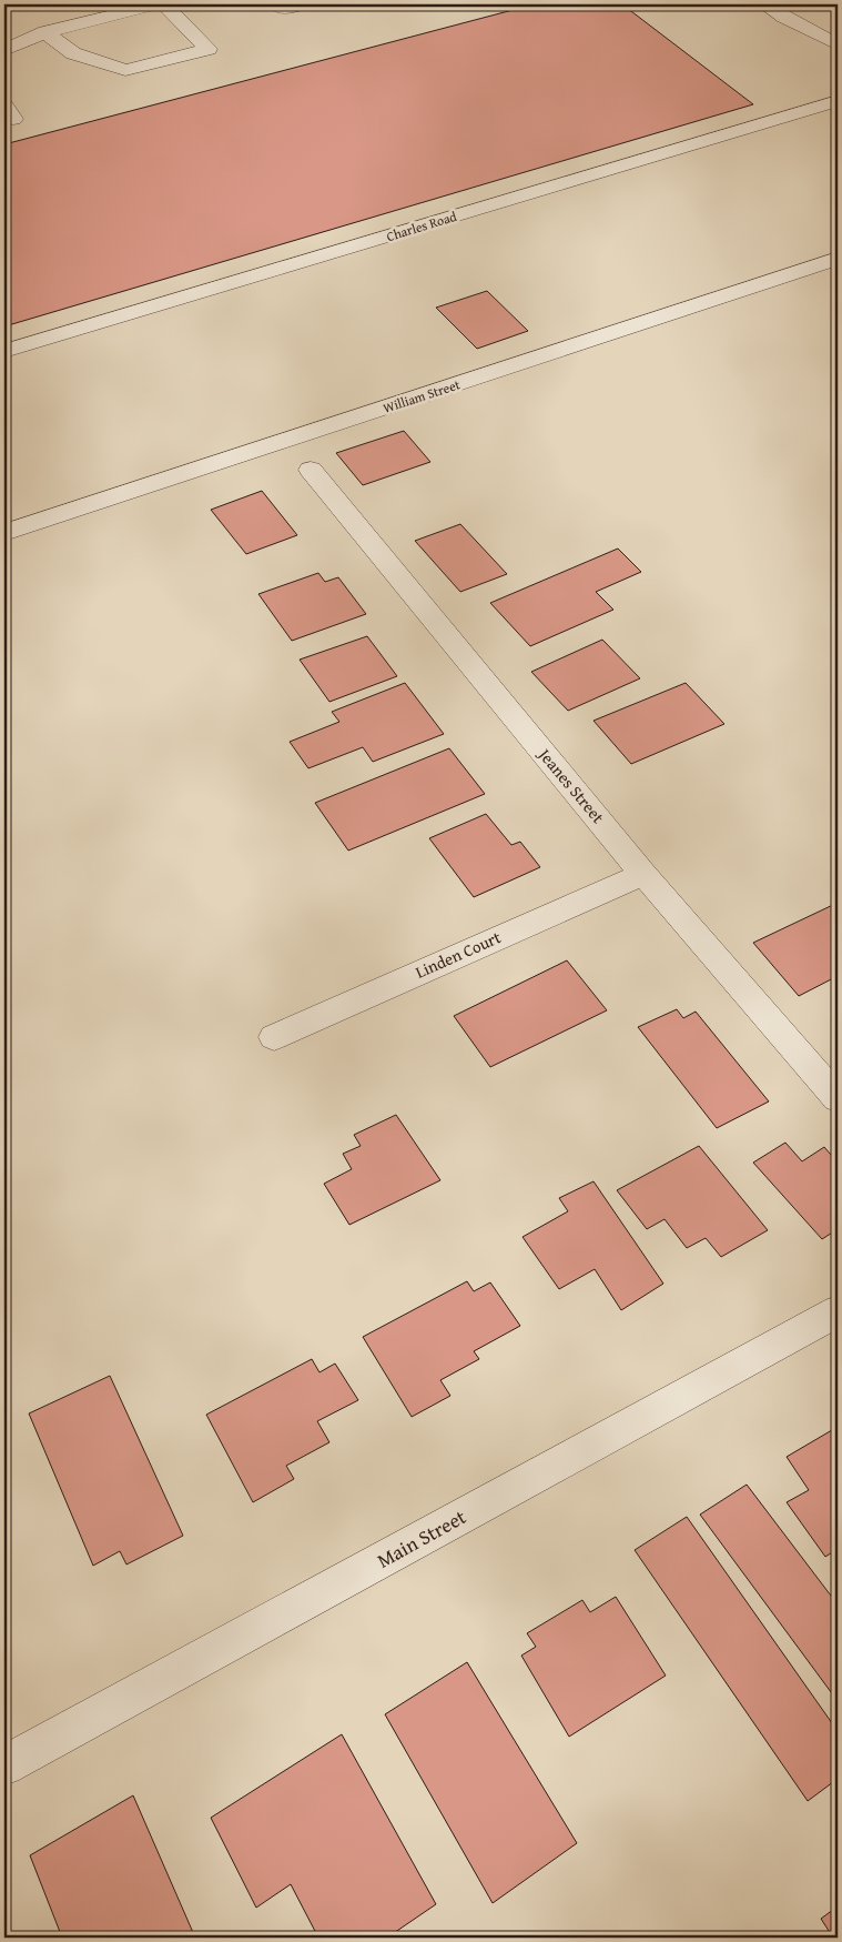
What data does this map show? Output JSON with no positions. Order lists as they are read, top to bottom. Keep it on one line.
{"streets":{"street":["Charles Road","William Street","Jeanes Street","Linden Court","Main Street"]},"crossings":[["Jeanes Street","Linden Court"]]}
